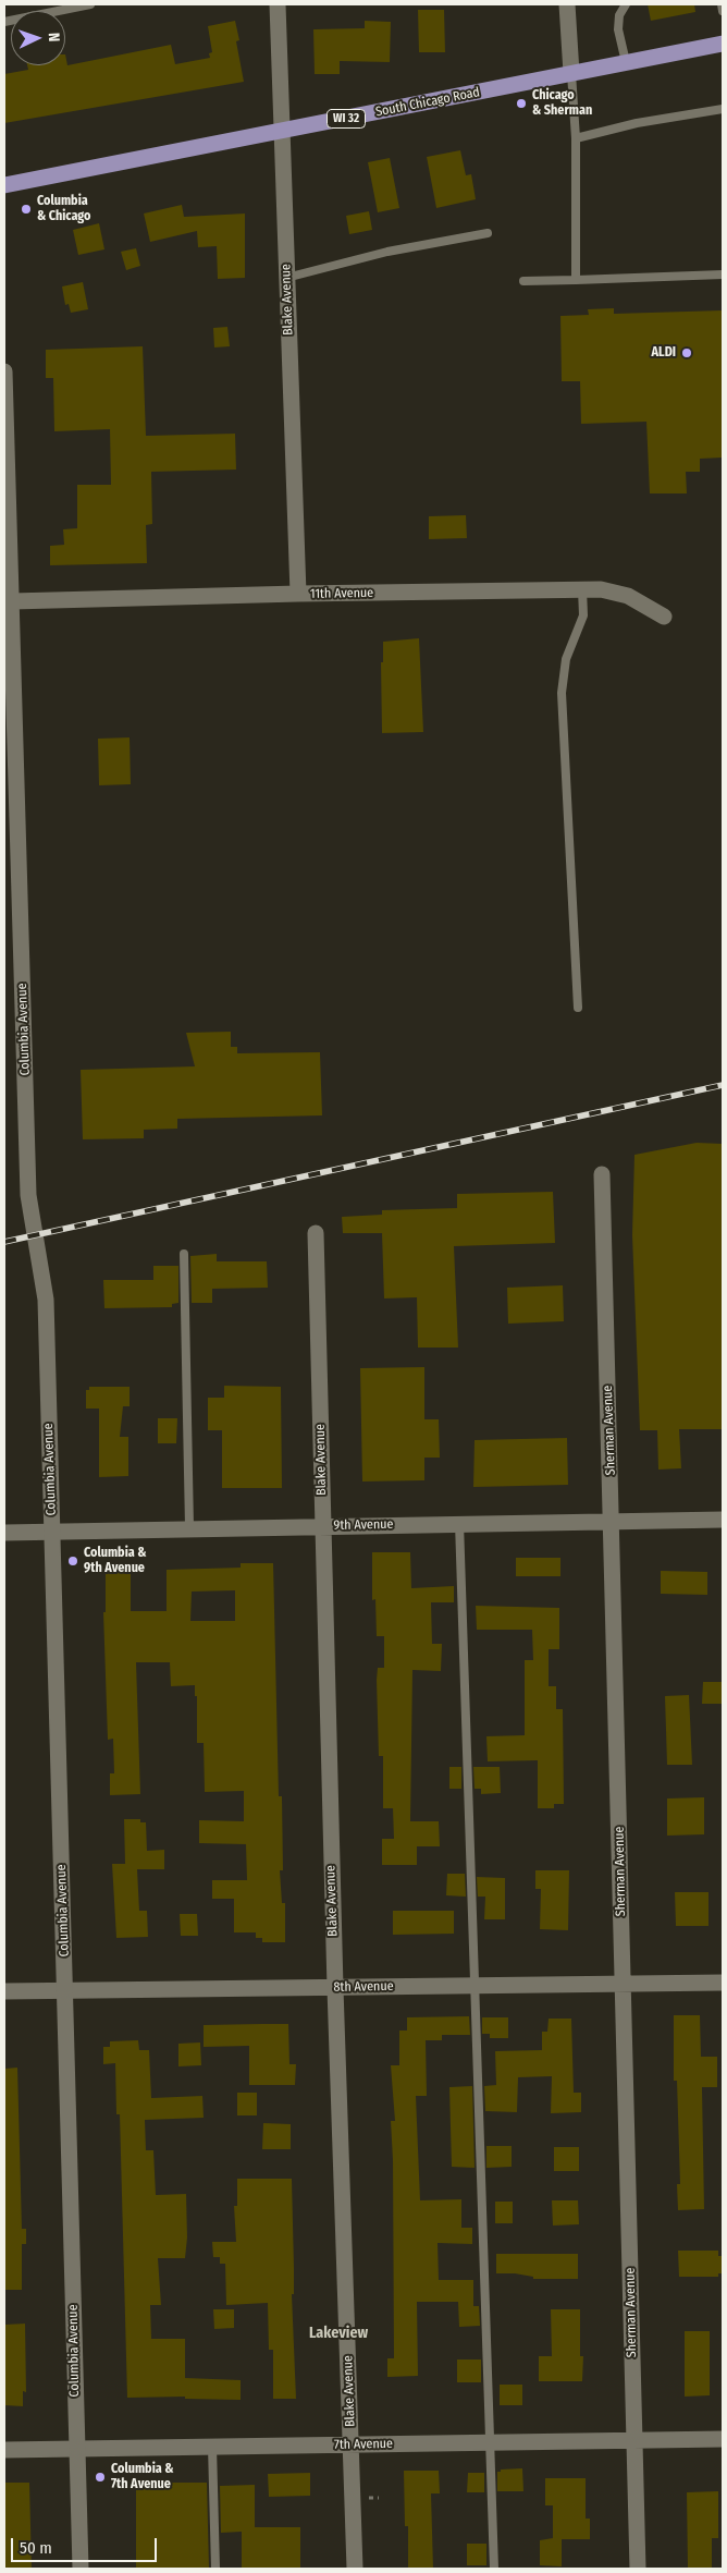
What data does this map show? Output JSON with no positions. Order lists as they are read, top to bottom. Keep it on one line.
{"streets":{"main road":["South Chicago Road","WI 32"],"street":["Blake Avenue","11th Avenue","Columbia Avenue","Sherman Avenue","9th Avenue","8th Avenue","7th Avenue"]},"crossings":[["South Chicago Road","Blake Avenue"],["Blake Avenue","11th Avenue"],["Blake Avenue","9th Avenue"],["Blake Avenue","8th Avenue"],["Blake Avenue","7th Avenue"],["11th Avenue","Columbia Avenue"],["Columbia Avenue","9th Avenue"],["Columbia Avenue","8th Avenue"],["Columbia Avenue","7th Avenue"],["Sherman Avenue","9th Avenue"],["Sherman Avenue","8th Avenue"],["Sherman Avenue","7th Avenue"]],"districts":["Lakeview"],"places":["Chicago & Sherman","Columbia & Chicago","ALDI","Columbia & 9th Avenue","Columbia & 7th Avenue"],"scale_bar":"50 m","north":"right"}
